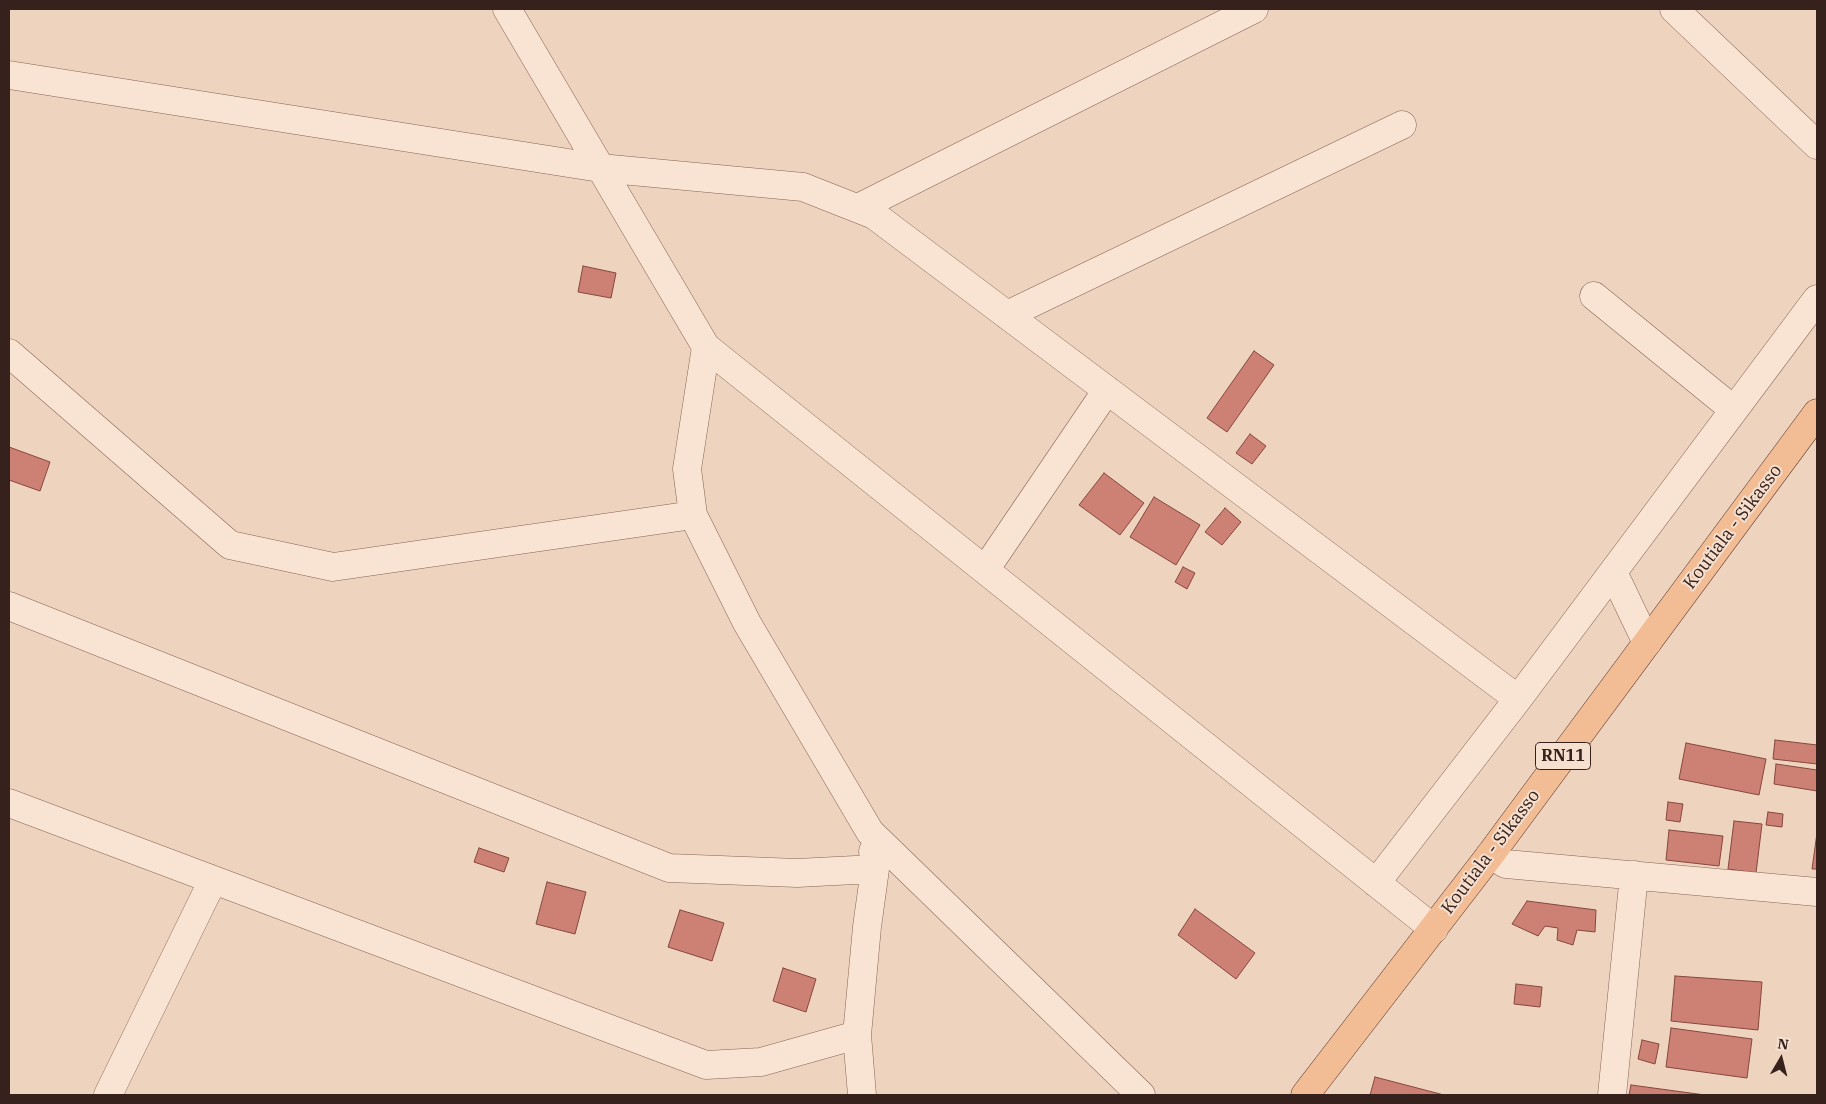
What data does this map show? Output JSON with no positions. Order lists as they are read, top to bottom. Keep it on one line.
{"streets":{"main road":["Koutiala - Sikasso","RN11"]},"north":"top"}
